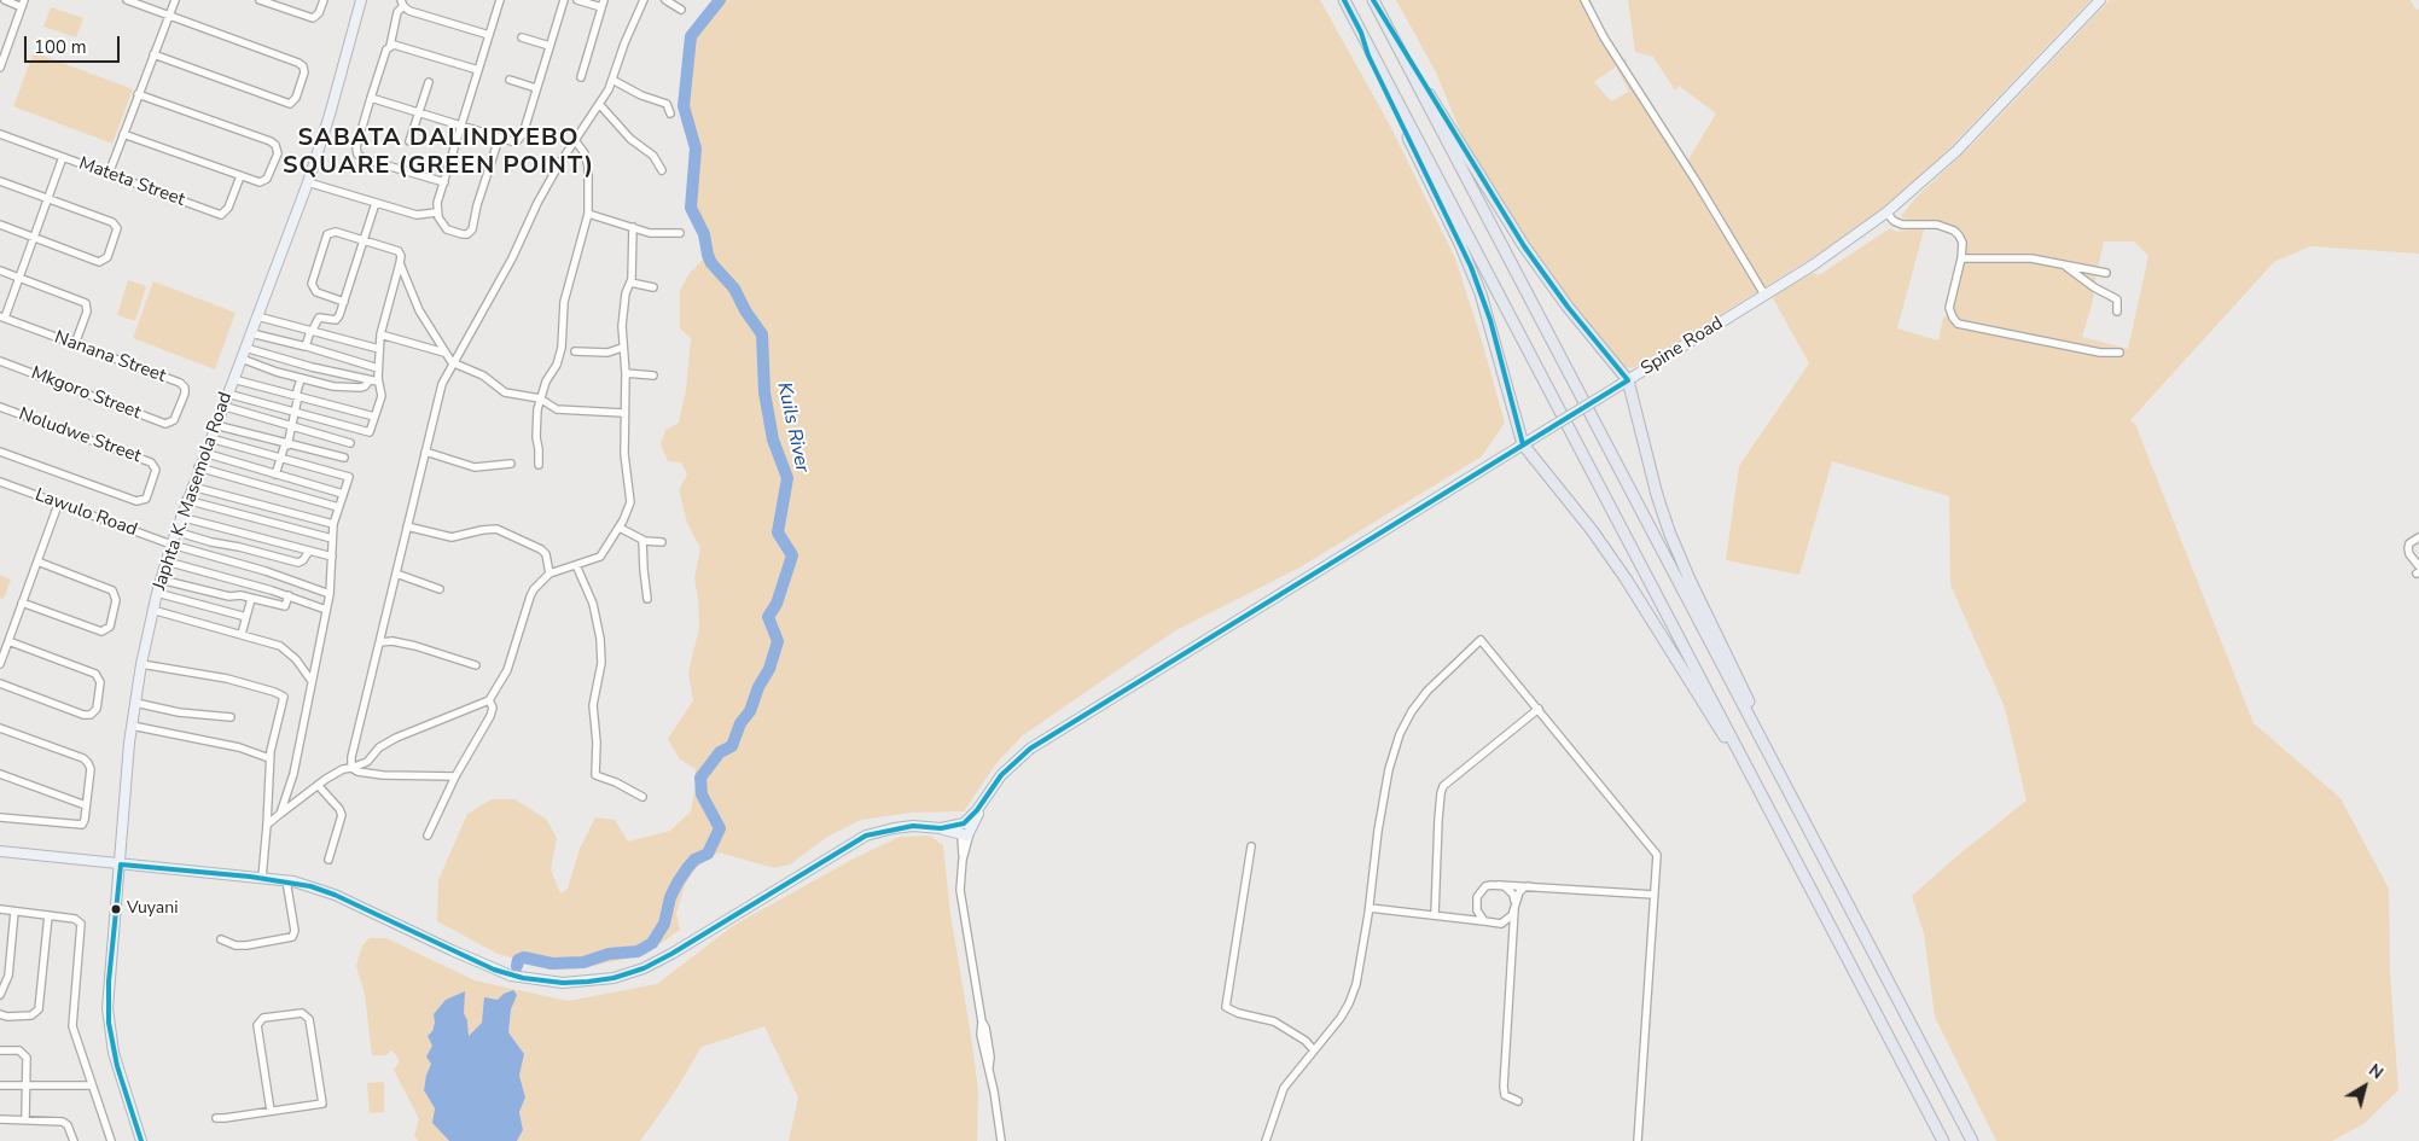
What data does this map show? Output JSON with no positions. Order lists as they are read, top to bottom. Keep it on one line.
{"streets":{"main road":["Spine Road","Japhta K. Masemola Road"],"street":["Mateta Street","Nanana Street","Mkgoro Street","Noludwe Street","Lawulo Road"]},"crossings":[["Nanana Street","Mkgoro Street"],["Japhta K. Masemola Road","Lawulo Road"]],"districts":["SABATA DALINDYEBO SQUARE (GREEN POINT)"],"water":["Kuils River"],"places":["Vuyani"],"scale_bar":"100 m","north":"top right"}
